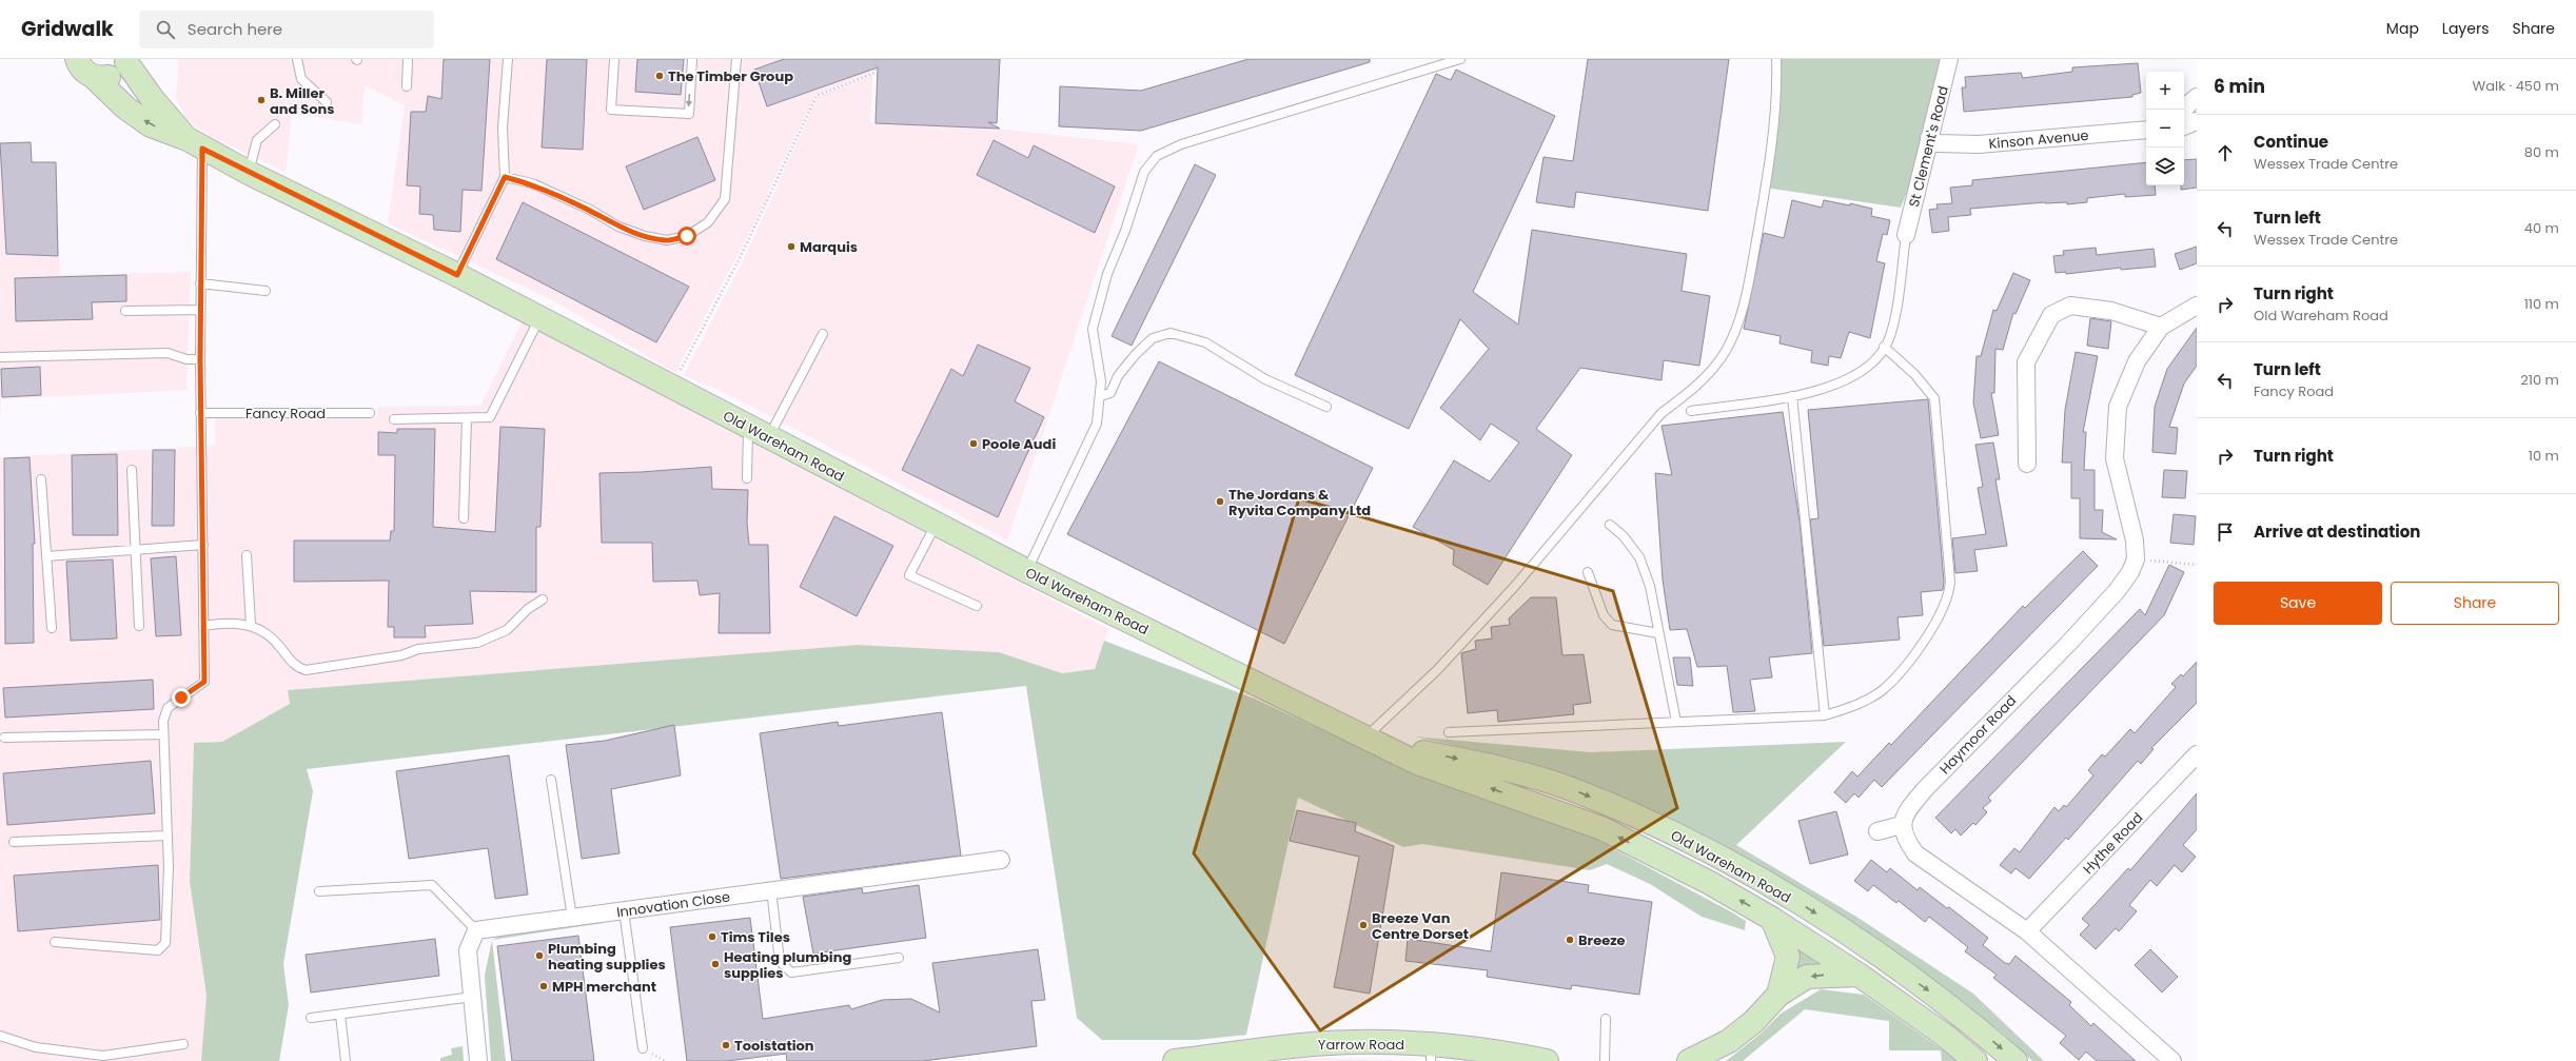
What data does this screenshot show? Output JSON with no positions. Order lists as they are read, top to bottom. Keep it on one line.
{"streets":{"street":["Kinson Avenue","St Clement's Road","Old Wareham Road","Haymoor Road","Hythe Road","Innovation Close","Yarrow Road"],"lane":["Fancy Road"]},"crossings":[["Kinson Avenue","St Clement's Road"]],"places":["The Timber Group","B. Miller and Sons","Marquis","Poole Audi","The Jordans & Ryvita Company Ltd","Breeze Van Centre Dorset","Tims Tiles","Breeze","Plumbing heating supplies","Heating plumbing supplies","MPH merchant","Toolstation"],"page":{"header":"Gridwalk","search":"Search here","nav":["Map","Layers","Share"],"heading":["6 min","Walk · 450 m"],"map_buttons":["+","−"],"list":[["Continue","Wessex Trade Centre","80 m"],["Turn left","Wessex Trade Centre","40 m"],["Turn right","Old Wareham Road","110 m"],["Turn left","Fancy Road","210 m"],["Turn right","10 m"],"Arrive at destination"],"buttons":["Save","Share"]}}
